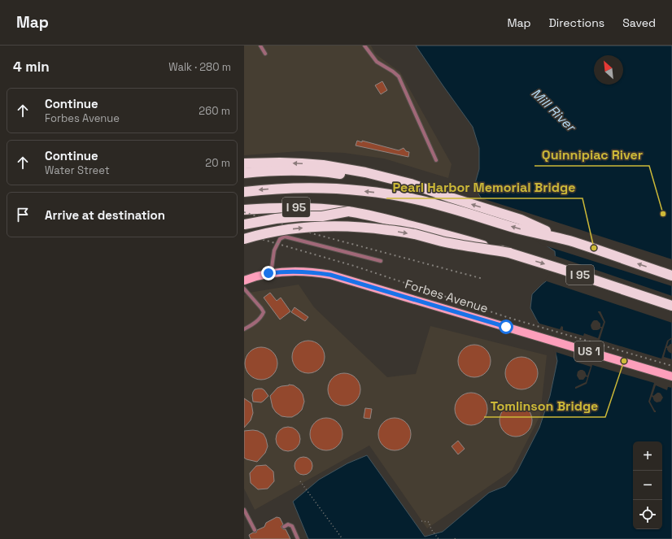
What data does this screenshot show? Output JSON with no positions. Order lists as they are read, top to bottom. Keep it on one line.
{"streets":{"highway":["I 95"],"main road":["Forbes Avenue","US 1"]},"crossings":[["Forbes Avenue","US 1"]],"water":["Mill River"],"places":["Quinnipiac River","Pearl Harbor Memorial Bridge","Tomlinson Bridge"],"north":"top left","page":{"header":"Map","nav":["Map","Directions","Saved"],"heading":["4 min","Walk · 280 m"],"list":[["Continue","Forbes Avenue","260 m"],["Continue","Water Street","20 m"],"Arrive at destination"],"map_buttons":["+","−"]}}
